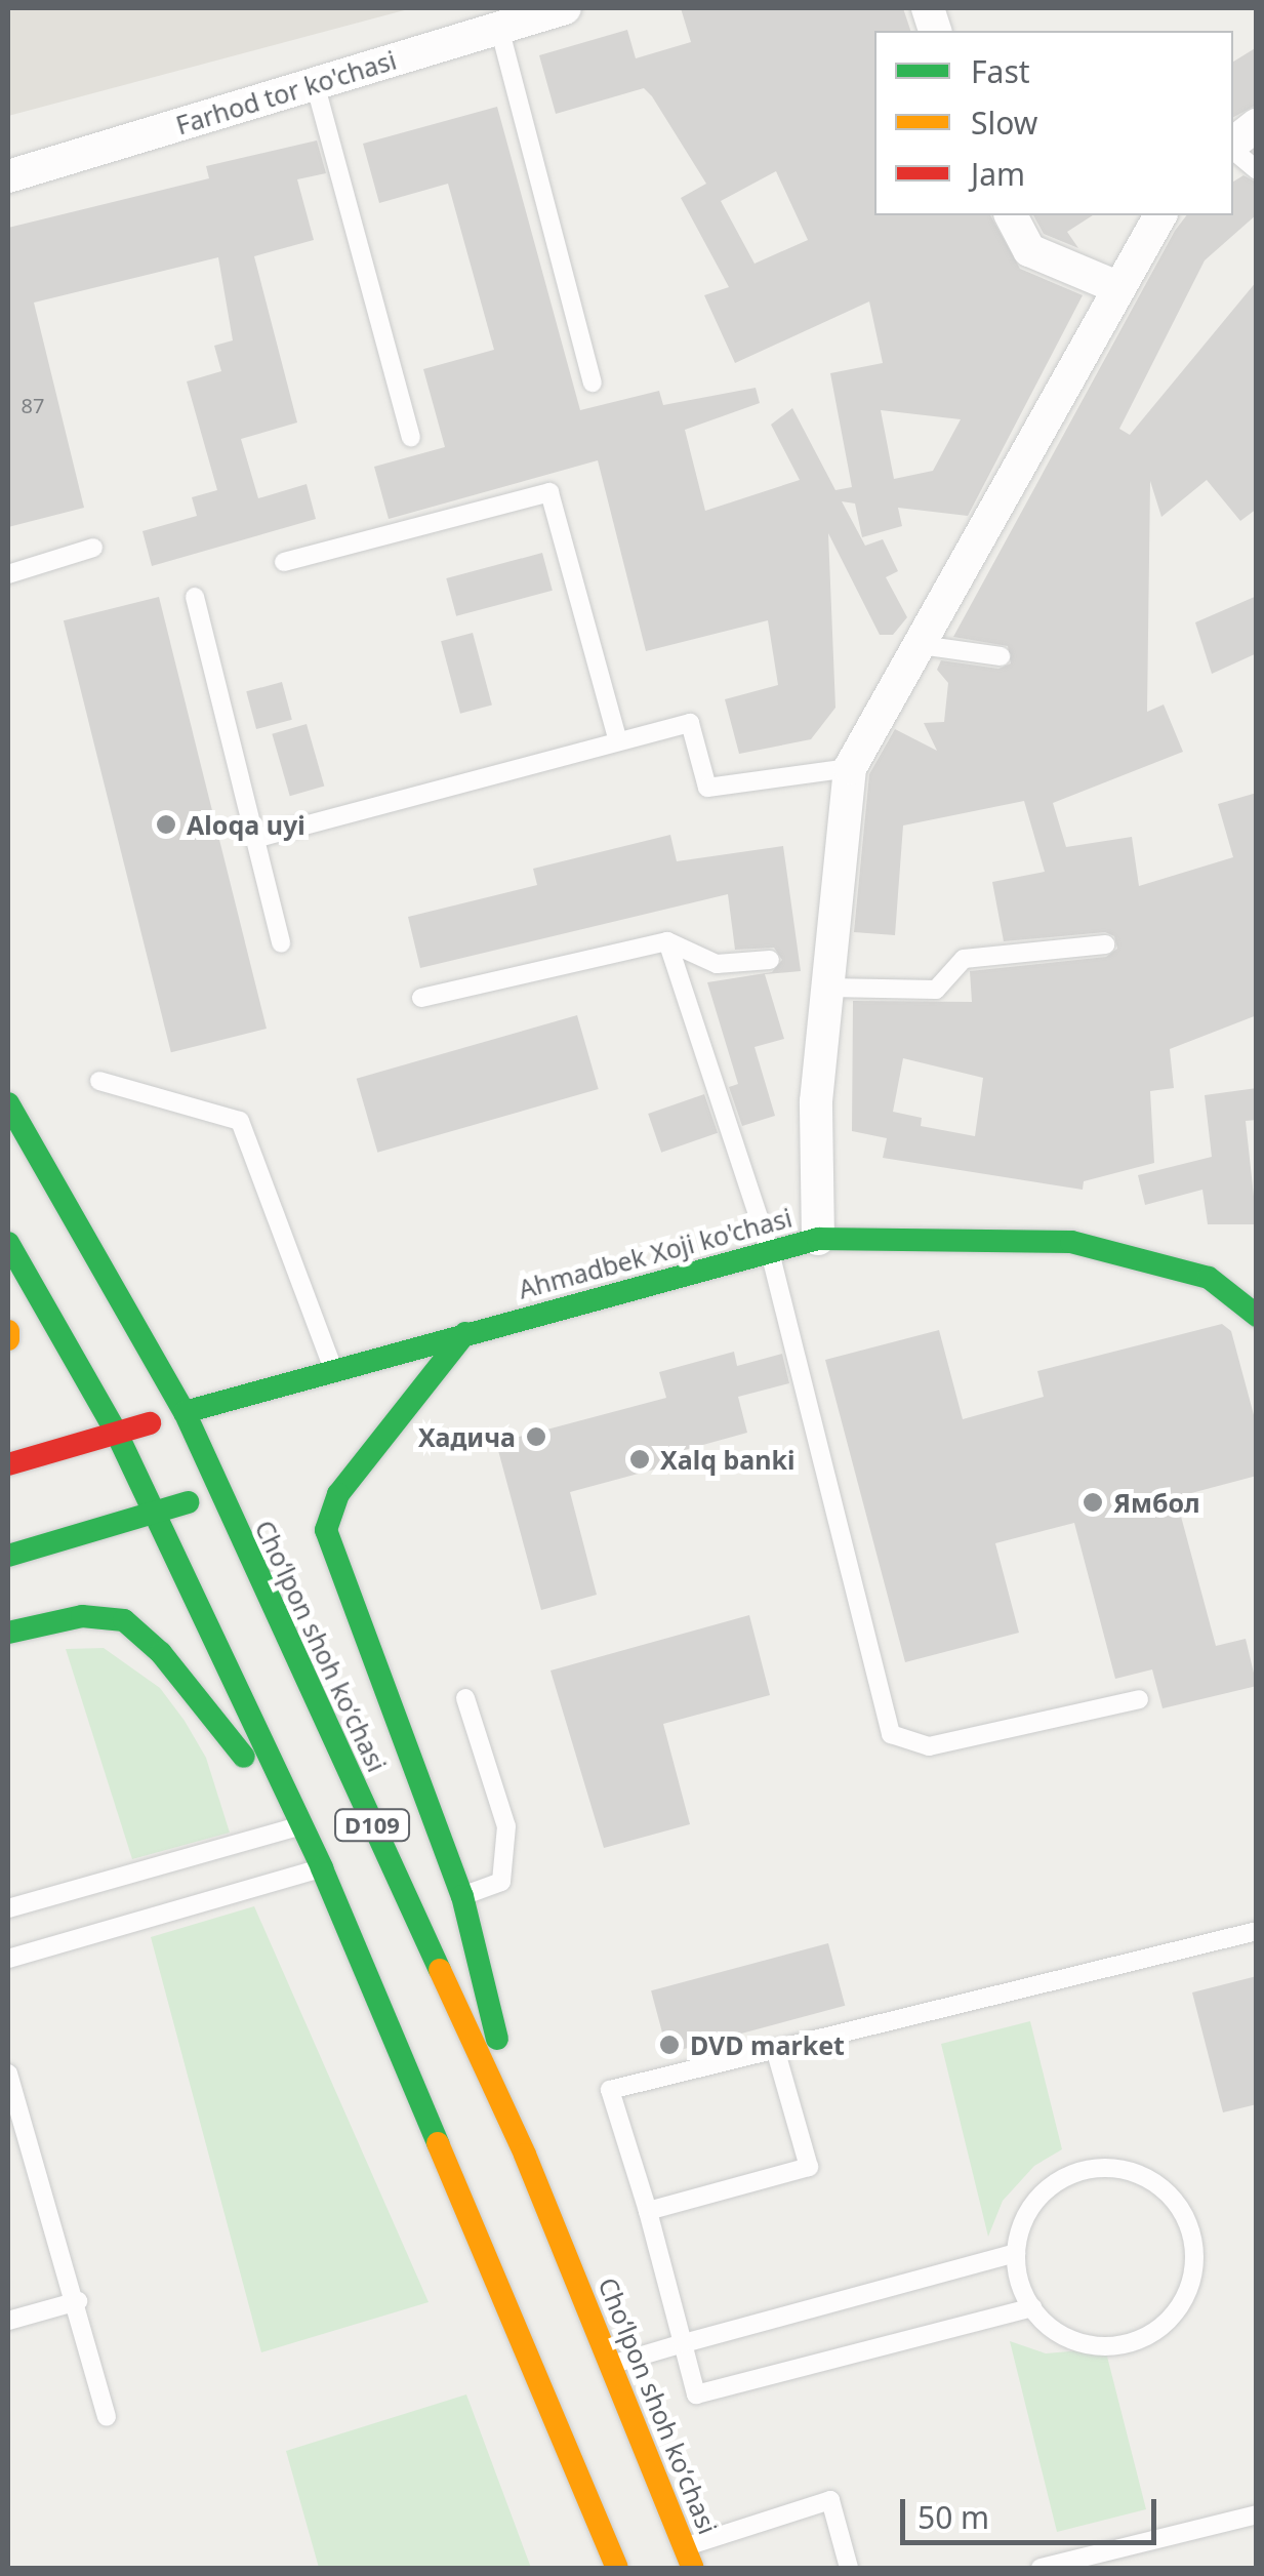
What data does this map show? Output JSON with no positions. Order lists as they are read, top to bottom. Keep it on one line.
{"streets":{"main road":["Ahmadbek Xoji ko'chasi","Choʻlpon shoh koʻchasi","D109"],"street":["Farhod tor ko'chasi"]},"crossings":[["Ahmadbek Xoji ko'chasi","Choʻlpon shoh koʻchasi"],["Ahmadbek Xoji ko'chasi","D109"]],"places":["Aloqa uyi","Хадича","Xalq banki","Ямбол","DVD market"],"house_numbers":["87"],"legend":["Fast","Slow","Jam"],"scale_bar":"50 m"}
